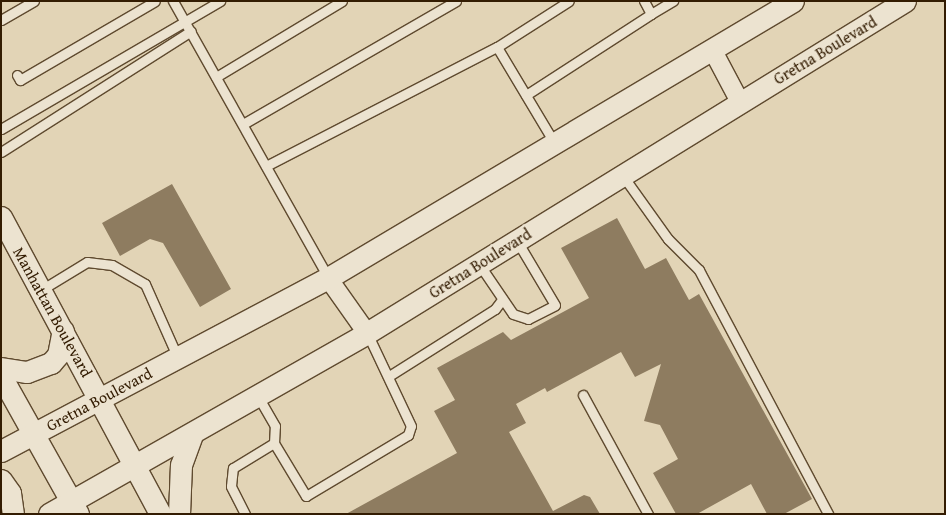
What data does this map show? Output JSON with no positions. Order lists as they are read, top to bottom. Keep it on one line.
{"streets":{"street":["Gretna Boulevard","Manhattan Boulevard"]},"crossings":[["Gretna Boulevard","Manhattan Boulevard"]]}
